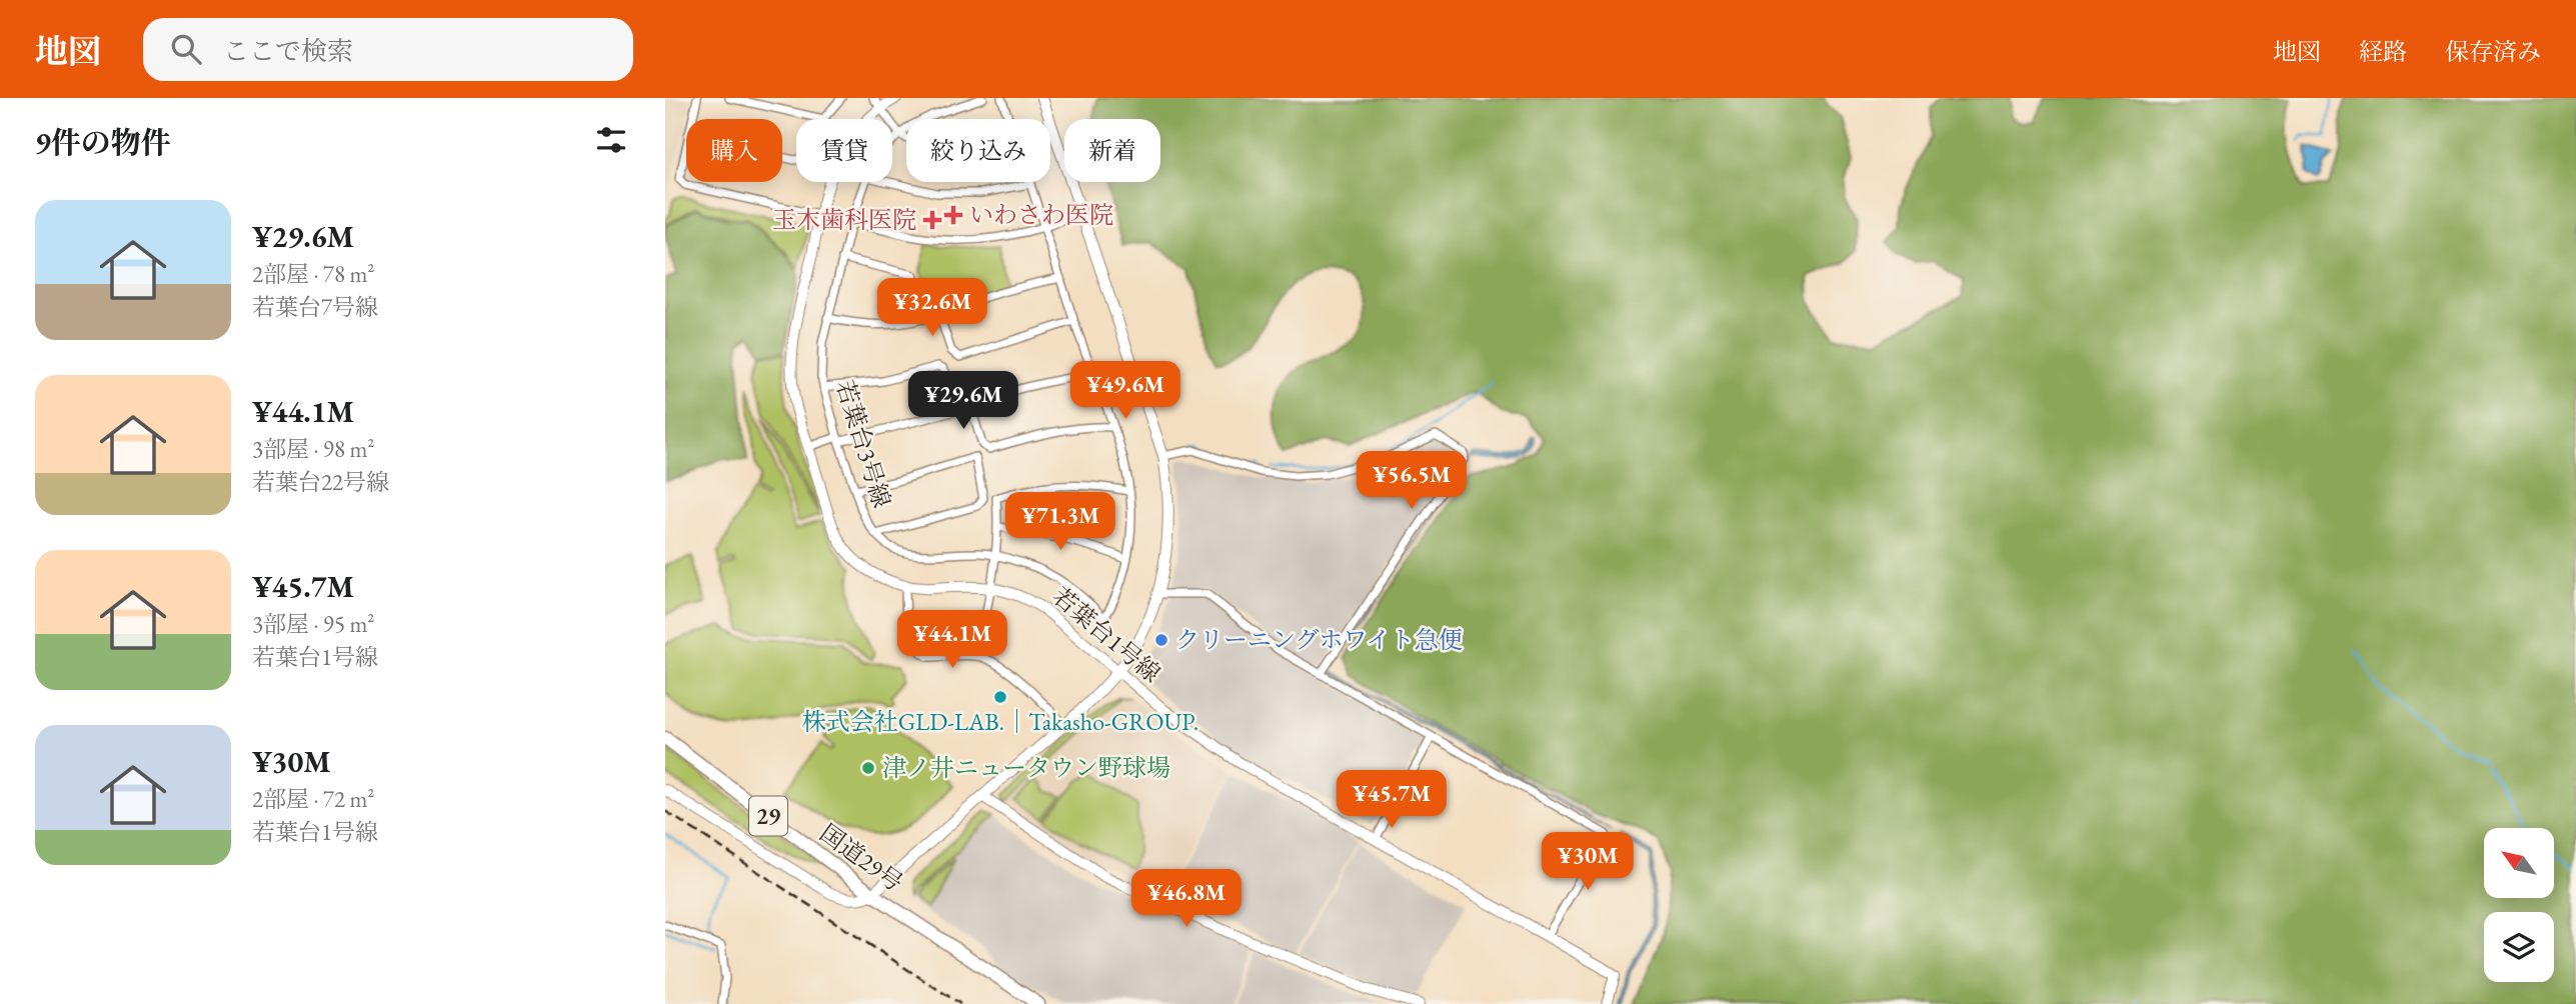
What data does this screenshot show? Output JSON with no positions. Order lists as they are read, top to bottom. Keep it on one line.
{"streets":{"highway":["29","国道29号"],"street":["若葉台3号線","若葉台1号線"]},"places":{"health":["いわさわ医院","玉木歯科医院"],"other":["クリーニングホワイト急便","株式会社GLD-LAB.｜Takasho-GROUP.","津ノ井ニュータウン野球場"]},"north":"top left","page":{"header":"地図","search":"ここで検索","nav":["地図","経路","保存済み"],"heading":"9件の物件","chip":["購入","賃貸","絞り込み","新着"],"list":[{"name":"¥29.6M","note":"2部屋 · 78 m² · 若葉台7号線"},{"name":"¥44.1M","note":"3部屋 · 98 m² · 若葉台22号線"},{"name":"¥45.7M","note":"3部屋 · 95 m² · 若葉台1号線"},{"name":"¥30M","note":"2部屋 · 72 m² · 若葉台1号線"}],"price":["¥32.6M","¥49.6M","¥29.6M","¥56.5M","¥71.3M","¥44.1M","¥45.7M","¥30M","¥46.8M"]}}
